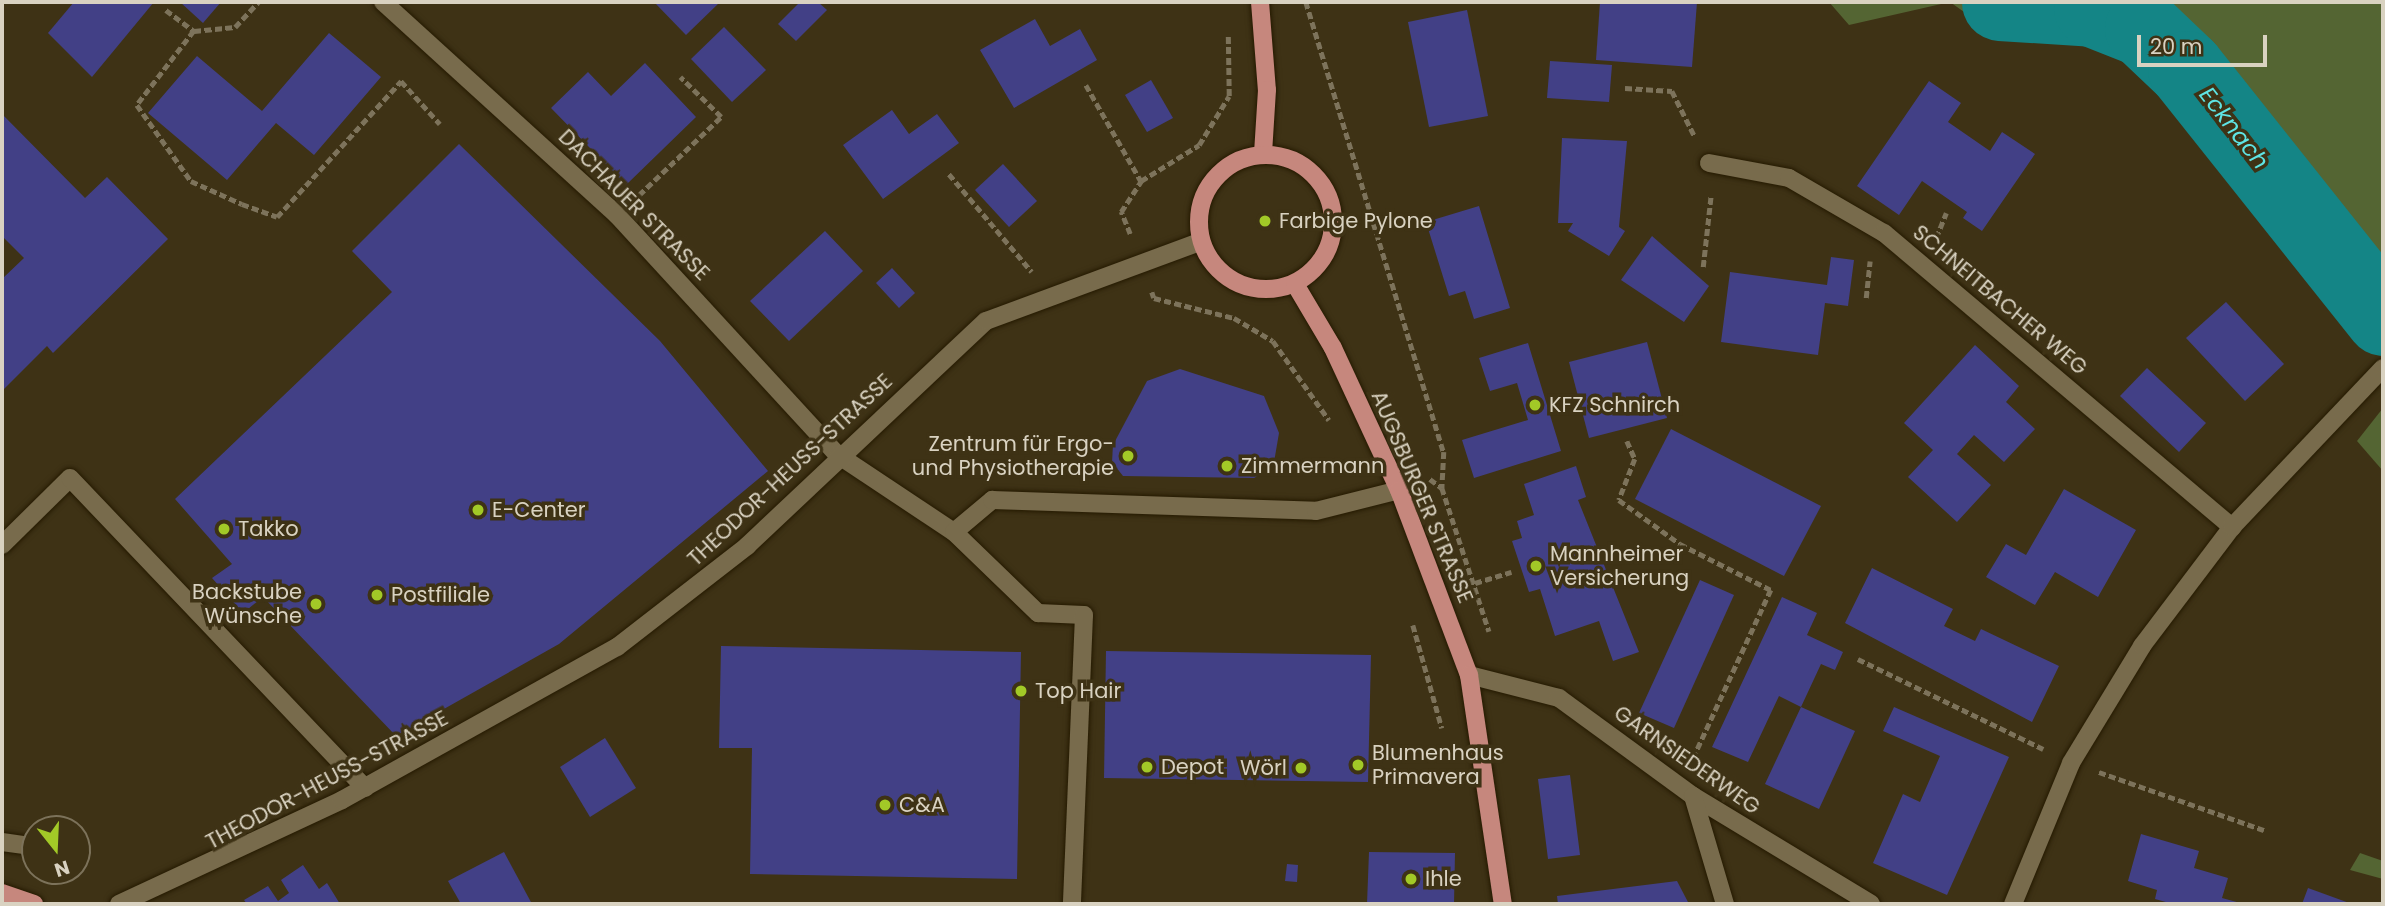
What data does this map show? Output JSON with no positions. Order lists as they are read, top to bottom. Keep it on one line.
{"streets":{"main road":["AUGSBURGER STRASSE"],"street":["DACHAUER STRASSE","SCHNEITBACHER WEG","THEODOR-HEUSS-STRASSE","GARNSIEDERWEG"]},"crossings":[["DACHAUER STRASSE","THEODOR-HEUSS-STRASSE"],["THEODOR-HEUSS-STRASSE","AUGSBURGER STRASSE"],["AUGSBURGER STRASSE","GARNSIEDERWEG"]],"water":["Ecknach"],"places":["Farbige Pylone","KFZ Schnirch","Zentrum für Ergo- und Physiotherapie","Zimmermann","E-Center","Takko","Mannheimer Versicherung","Postfiliale","Backstube Wünsche","Top Hair","Blumenhaus Primavera","Depot","Wörl","C&A","Ihle"],"scale_bar":"20 m","north":"bottom"}
